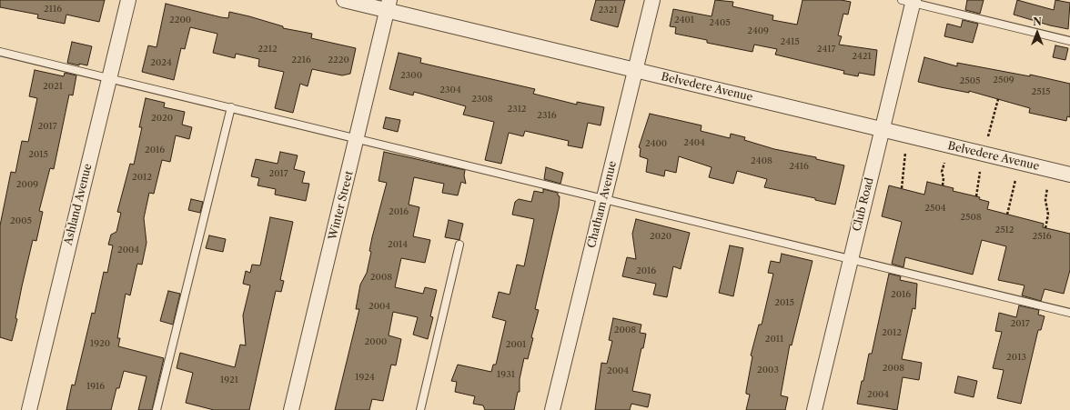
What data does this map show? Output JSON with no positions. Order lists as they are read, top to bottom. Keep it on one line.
{"streets":{"street":["Belvedere Avenue","Ashland Avenue","Chatham Avenue","Club Road","Winter Street"]},"crossings":[["Belvedere Avenue","Chatham Avenue"],["Belvedere Avenue","Club Road"],["Belvedere Avenue","Winter Street"]],"house_numbers":["2116","2321","2200","2401","2405","2409","2415","2212","2417","2421","2216","2220","2024","2300","2509","2505","2021","2304","2515","2308","2312","2316","2020","2017","2404","2400","2016","2015","2408","2416","2017","2012","2009","2504","2016","2508","2005","2512","2020","2516","2014","2004","2016","2008","2016","2015","2004","2017","2008","2012","2011","2000","1920","2001","2013","2008","2003","2004","1931","1924","1921","1916","2004"],"north":"top"}
